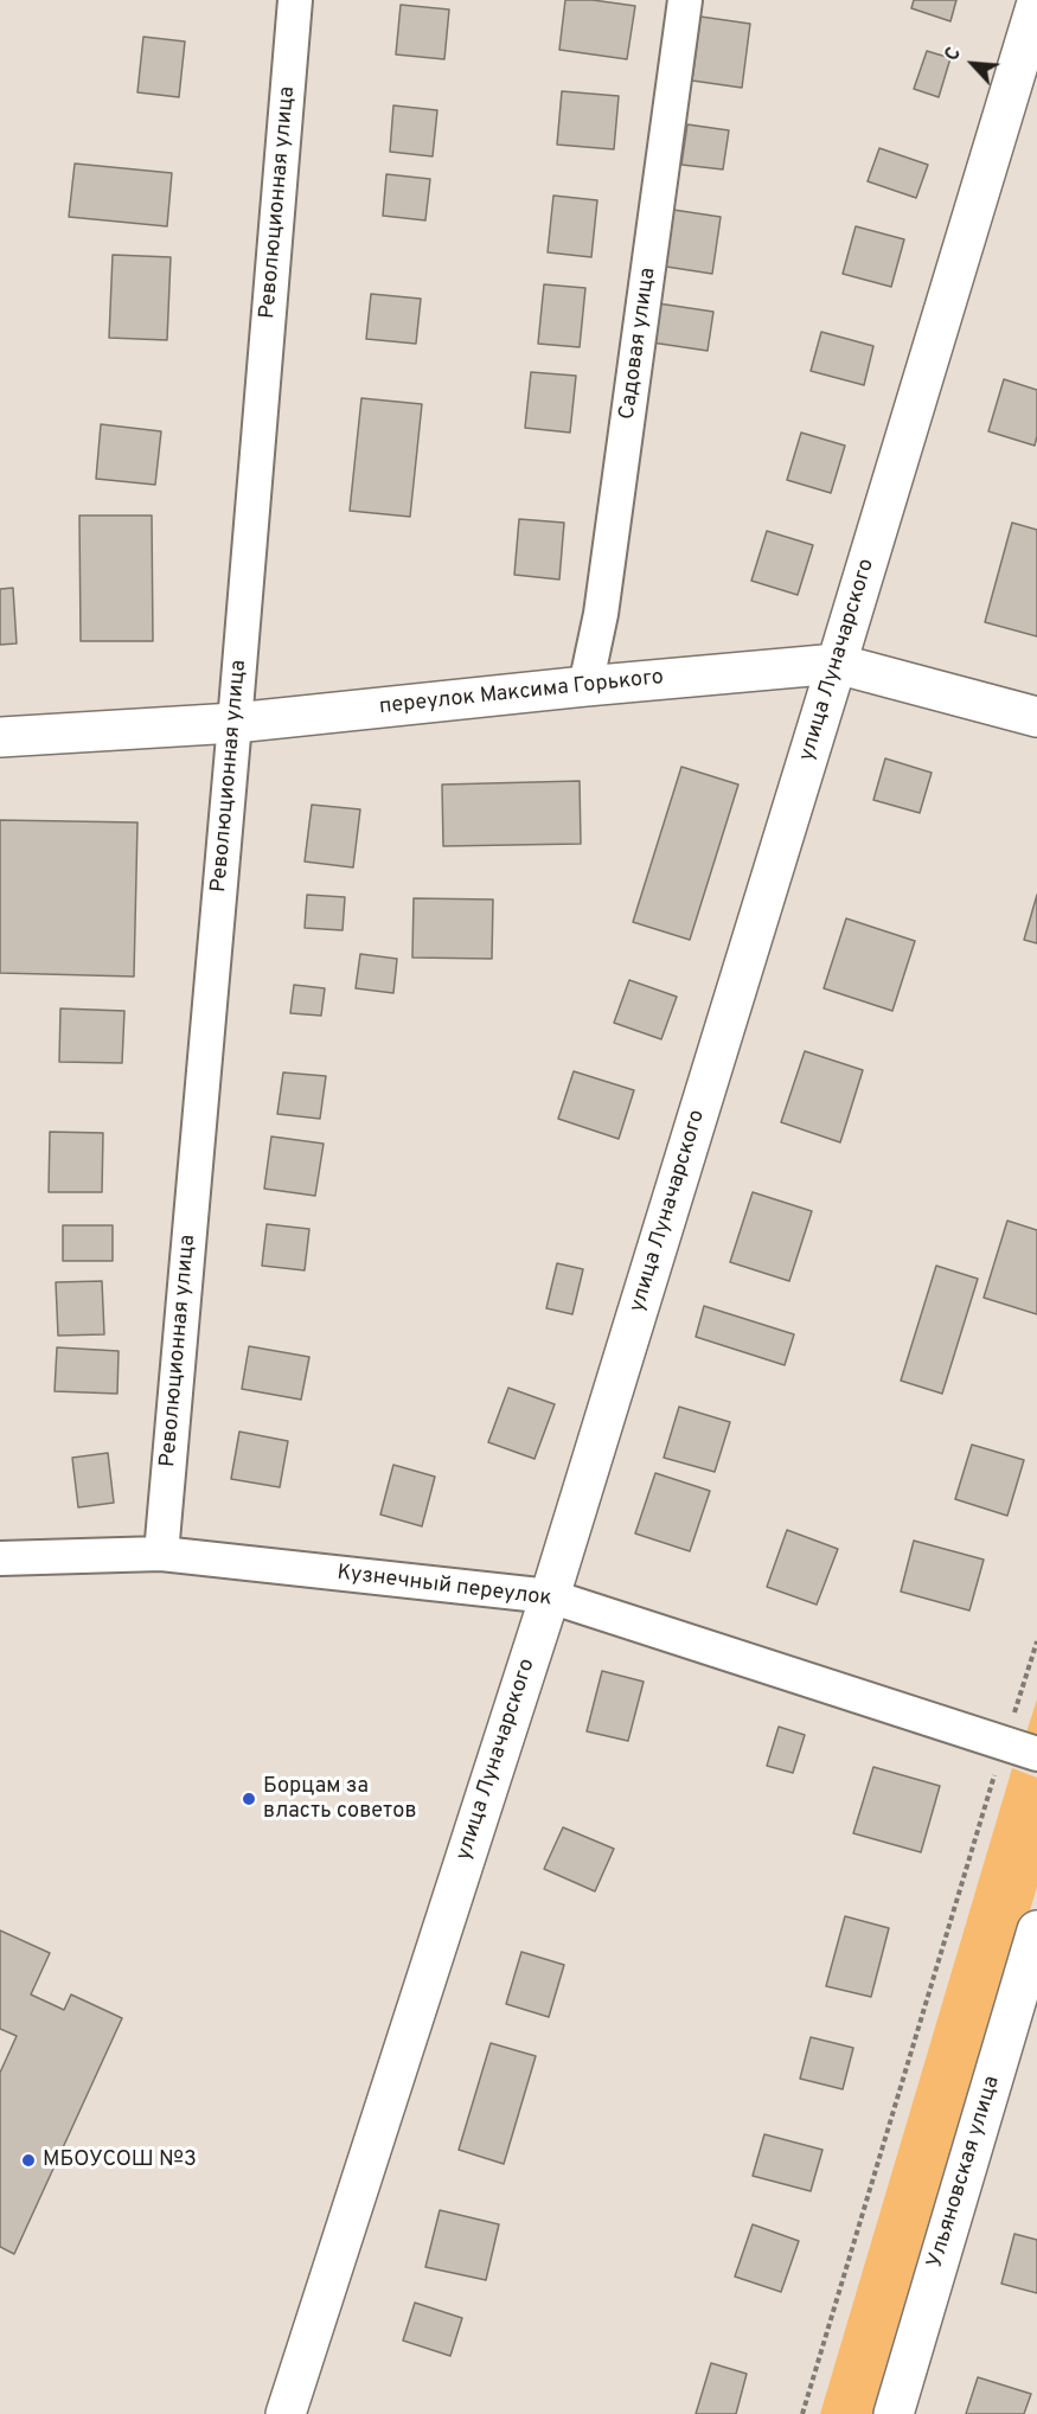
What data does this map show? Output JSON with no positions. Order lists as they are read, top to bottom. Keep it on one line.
{"streets":{"main road":["улица Луначарского","переулок Максима Горького","Ульяновская улица"],"street":["Революционная улица","Садовая улица","Кузнечный переулок"]},"crossings":[["Революционная улица","переулок Максима Горького"],["Революционная улица","Кузнечный переулок"],["Садовая улица","переулок Максима Горького"],["улица Луначарского","переулок Максима Горького"],["улица Луначарского","Кузнечный переулок"]],"places":["Борцам за власть советов","МБОУСОШ №3"],"north":"top left"}
